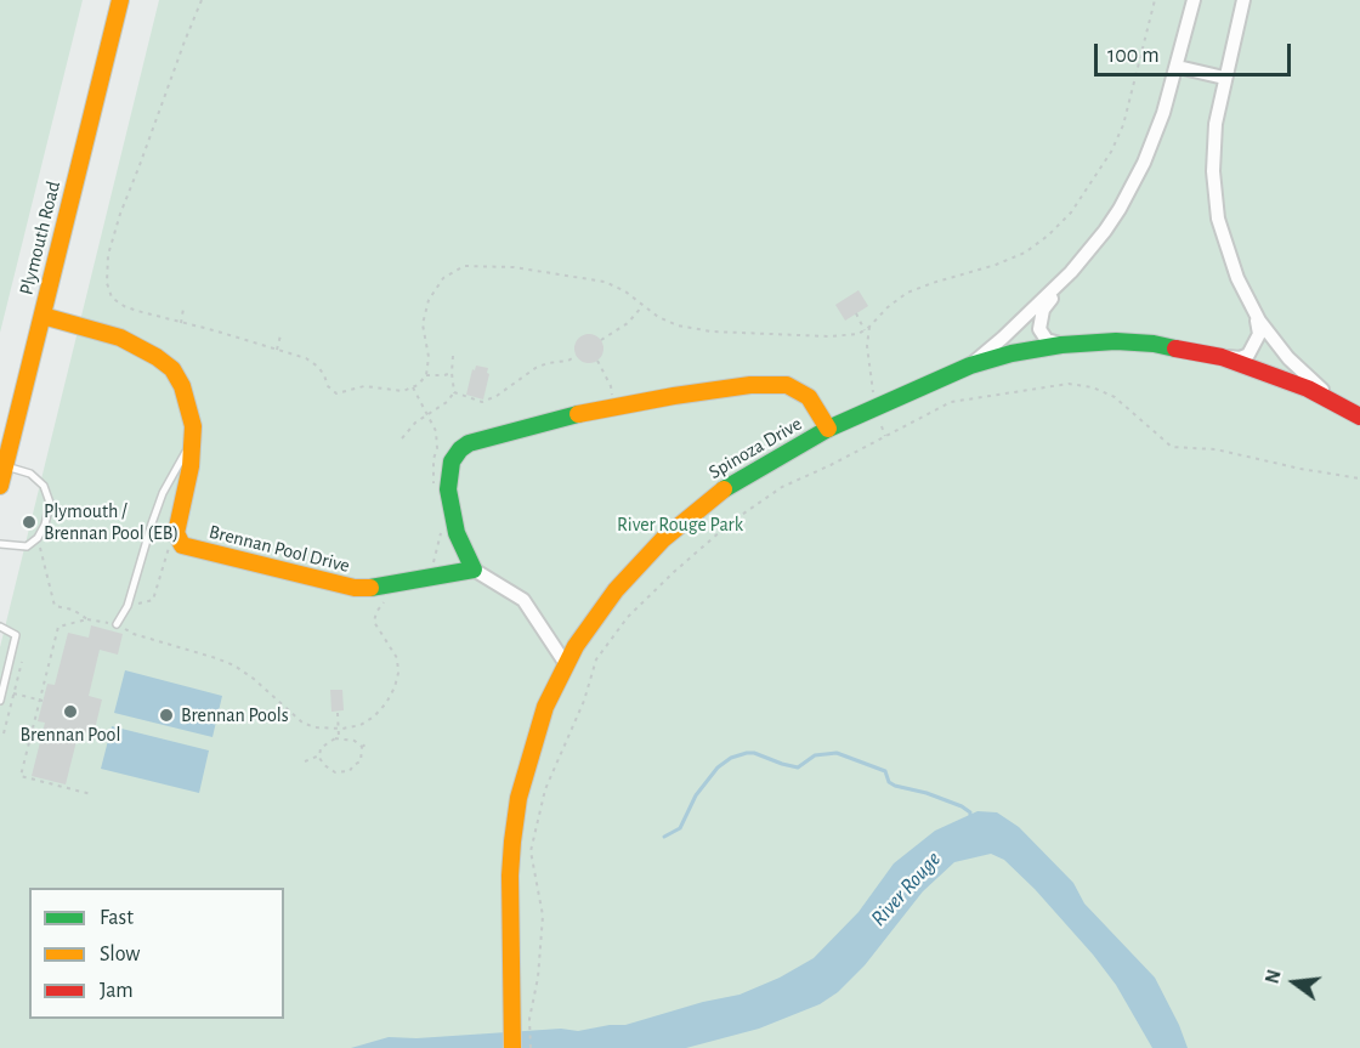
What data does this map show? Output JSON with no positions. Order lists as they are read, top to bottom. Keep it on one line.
{"streets":{"street":["Plymouth Road","Spinoza Drive","Brennan Pool Drive"]},"crossings":[["Plymouth Road","Brennan Pool Drive"]],"water":["River Rouge"],"parks":["River Rouge Park"],"places":["Plymouth / Brennan Pool (EB)","Brennan Pool","Brennan Pools"],"legend":["Fast","Slow","Jam"],"scale_bar":"100 m","north":"left"}
